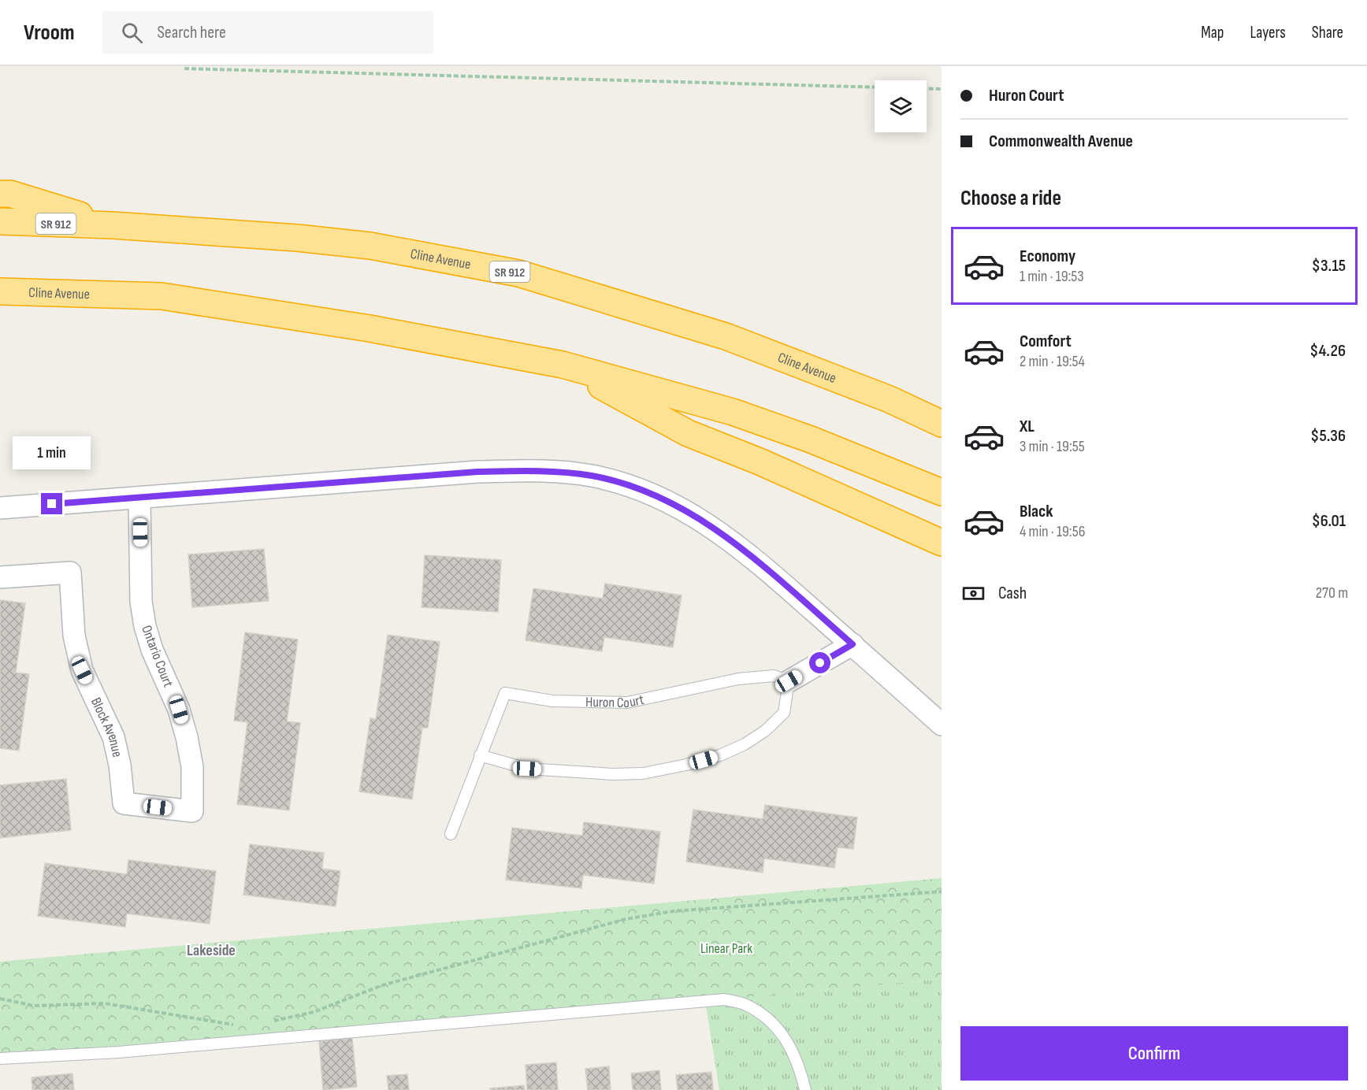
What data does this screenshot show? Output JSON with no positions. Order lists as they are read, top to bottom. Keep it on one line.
{"streets":{"highway":["SR 912","Cline Avenue"],"street":["Ontario Court","Block Avenue"],"lane":["Huron Court"]},"crossings":[["Ontario Court","Block Avenue"]],"districts":["Lakeside"],"parks":["Linear Park"],"page":{"header":"Vroom","search":"Search here","nav":["Map","Layers","Share"],"banner":["Huron Court","Commonwealth Avenue"],"heading":"Choose a ride","list":[{"name":"Economy","note":"1 min · 19:53","value":"$3.15"},{"name":"Comfort","note":"2 min · 19:54","value":"$4.26"},{"name":"XL","note":"3 min · 19:55","value":"$5.36"},{"name":"Black","note":"4 min · 19:56","value":"$6.01"}],"bubble":"1 min","pay":["Cash","270 m"],"buttons":"Confirm"}}
